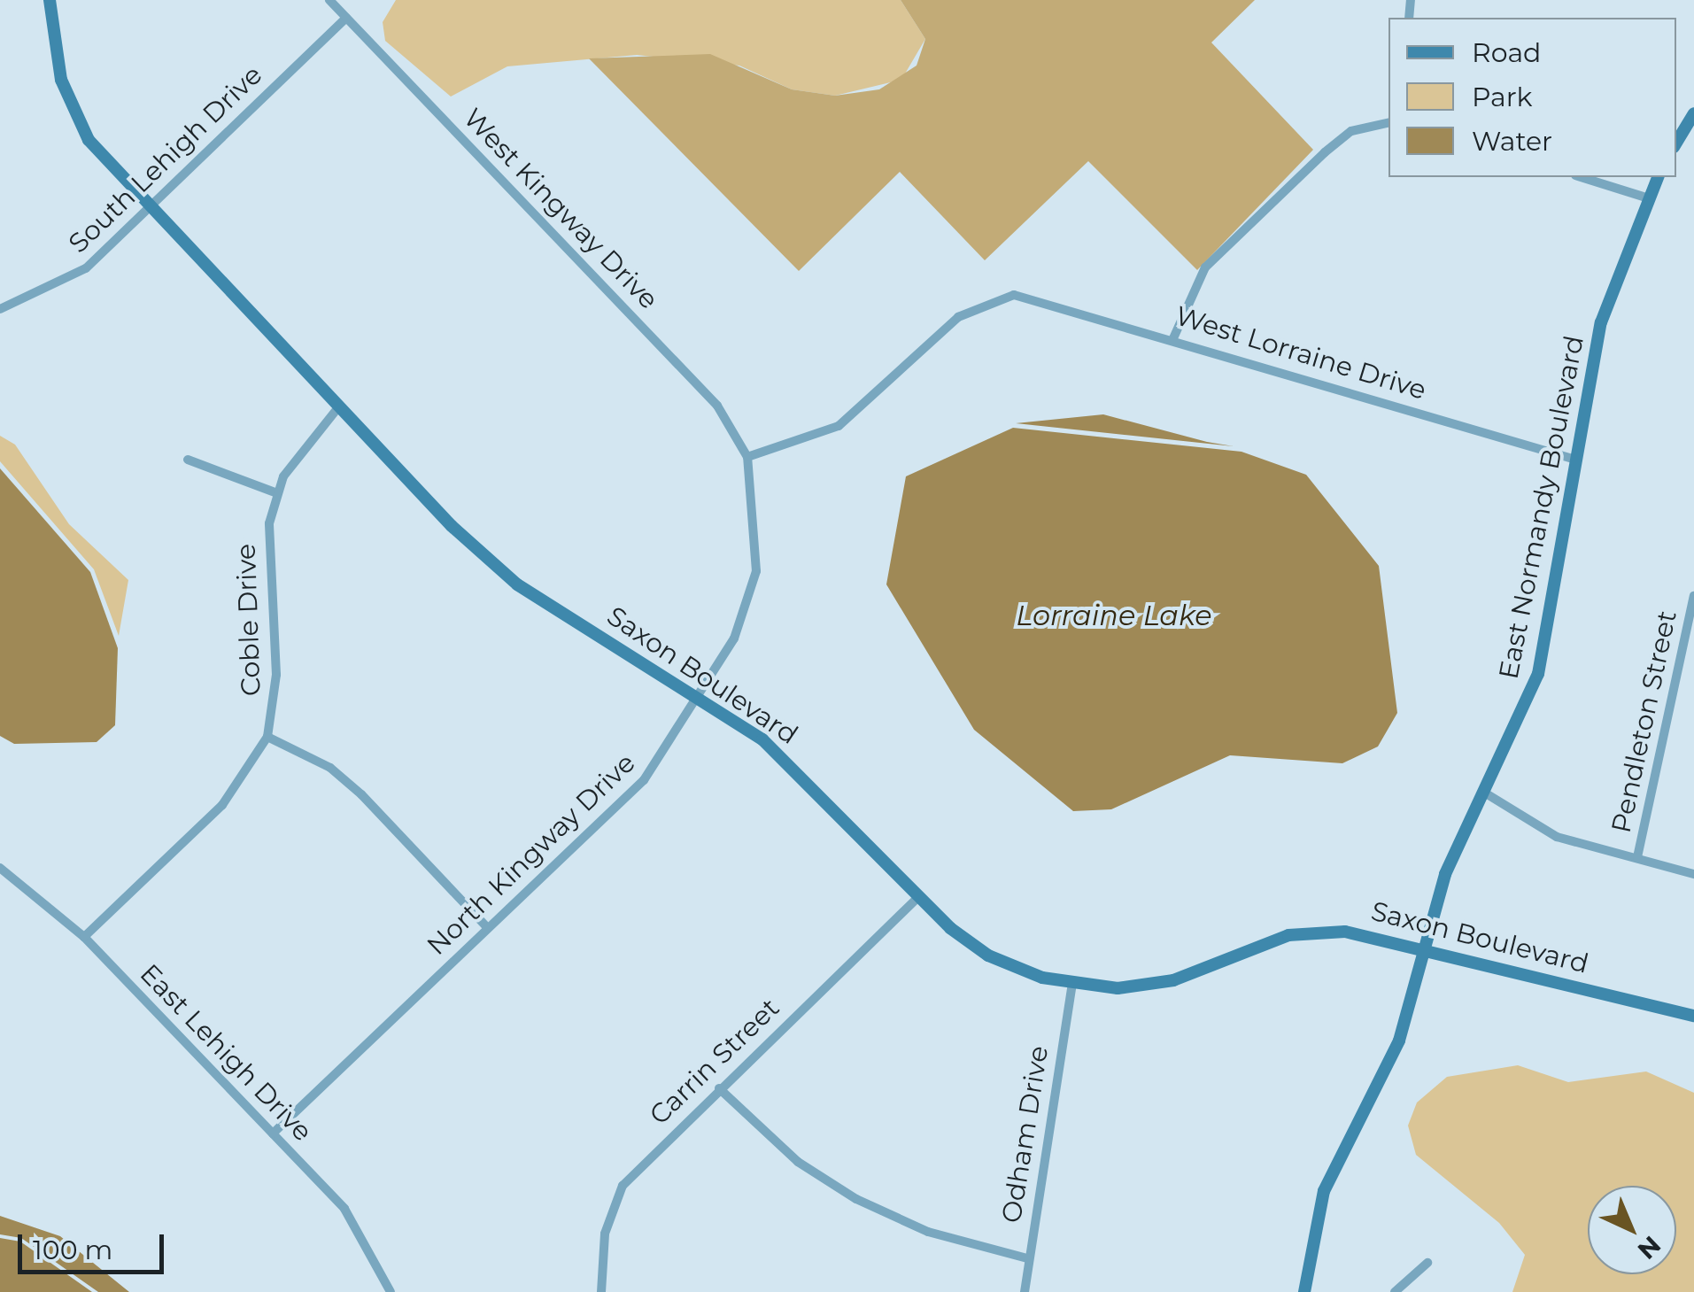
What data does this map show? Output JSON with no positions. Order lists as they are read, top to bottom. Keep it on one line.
{"streets":{"main road":["East Normandy Boulevard","Saxon Boulevard"],"street":["South Lehigh Drive","West Kingway Drive","West Lorraine Drive","Coble Drive","Pendleton Street","North Kingway Drive","East Lehigh Drive","Carrin Street","Odham Drive"]},"crossings":[["South Lehigh Drive","West Kingway Drive"],["South Lehigh Drive","Saxon Boulevard"],["West Kingway Drive","West Lorraine Drive"],["West Kingway Drive","North Kingway Drive"],["West Lorraine Drive","East Normandy Boulevard"],["West Lorraine Drive","North Kingway Drive"],["East Normandy Boulevard","Saxon Boulevard"],["Coble Drive","Saxon Boulevard"],["Coble Drive","East Lehigh Drive"],["Saxon Boulevard","North Kingway Drive"],["Saxon Boulevard","Carrin Street"],["Saxon Boulevard","Odham Drive"],["North Kingway Drive","East Lehigh Drive"]],"water":["Lorraine Lake"],"legend":["Road","Park","Water"],"scale_bar":"100 m","north":"bottom right"}
